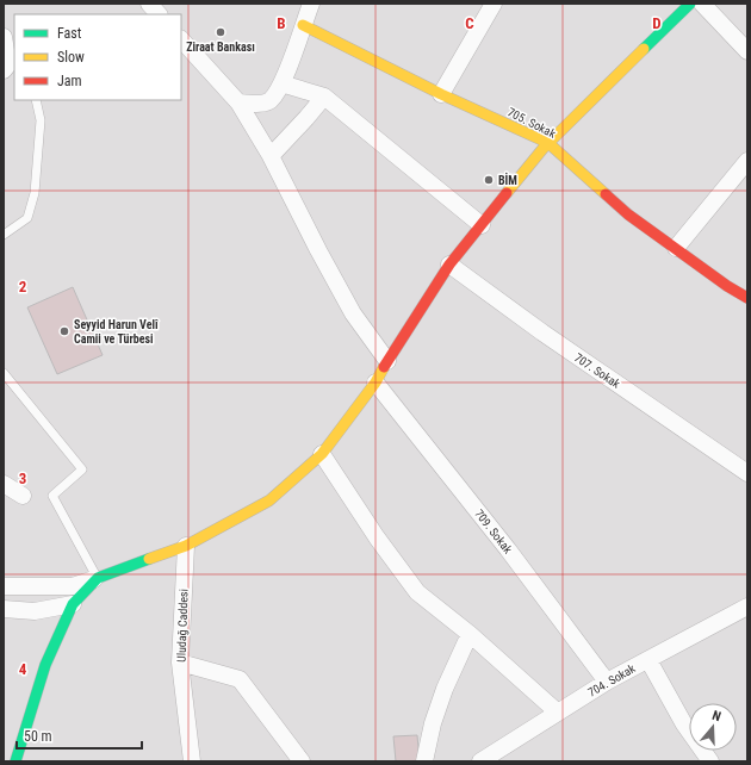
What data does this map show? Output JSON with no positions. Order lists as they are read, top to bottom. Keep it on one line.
{"streets":{"street":["705. Sokak","707. Sokak","709. Sokak","Uludağ Caddesi","704. Sokak"]},"crossings":[["709. Sokak","704. Sokak"]],"places":["Ziraat Bankası","BİM","Seyyid Harun Velî Camii ve Türbesi"],"legend":["Fast","Slow","Jam"],"scale_bar":"50 m","north":"top","grid":{"columns":["B","C","D"],"rows":["2","3","4"]}}
